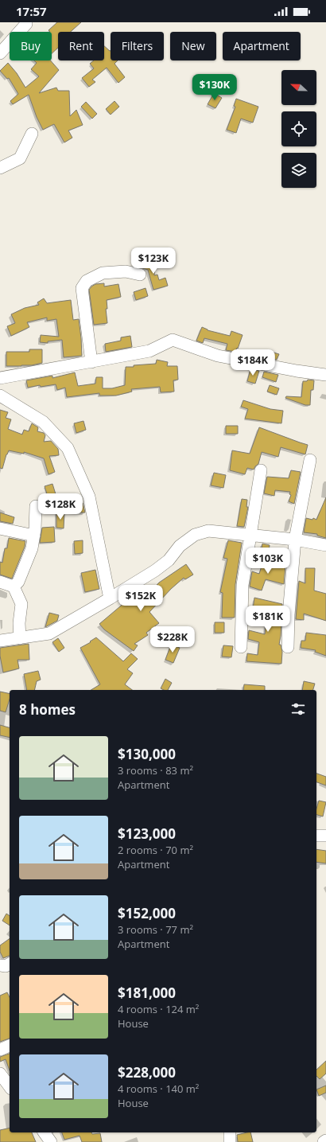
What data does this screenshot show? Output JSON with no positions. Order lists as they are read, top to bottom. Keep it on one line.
{"north":"left","page":{"status":"17:57","chip":["Buy","Rent","Filters","New","Apartment"],"price":["$130K","$123K","$184K","$128K","$103K","$152K","$181K","$228K"],"heading":"8 homes","list":[{"name":"$130,000","note":"3 rooms · 83 m² · Apartment"},{"name":"$123,000","note":"2 rooms · 70 m² · Apartment"},{"name":"$152,000","note":"3 rooms · 77 m² · Apartment"},{"name":"$181,000","note":"4 rooms · 124 m² · House"},{"name":"$228,000","note":"4 rooms · 140 m² · House"}]}}
